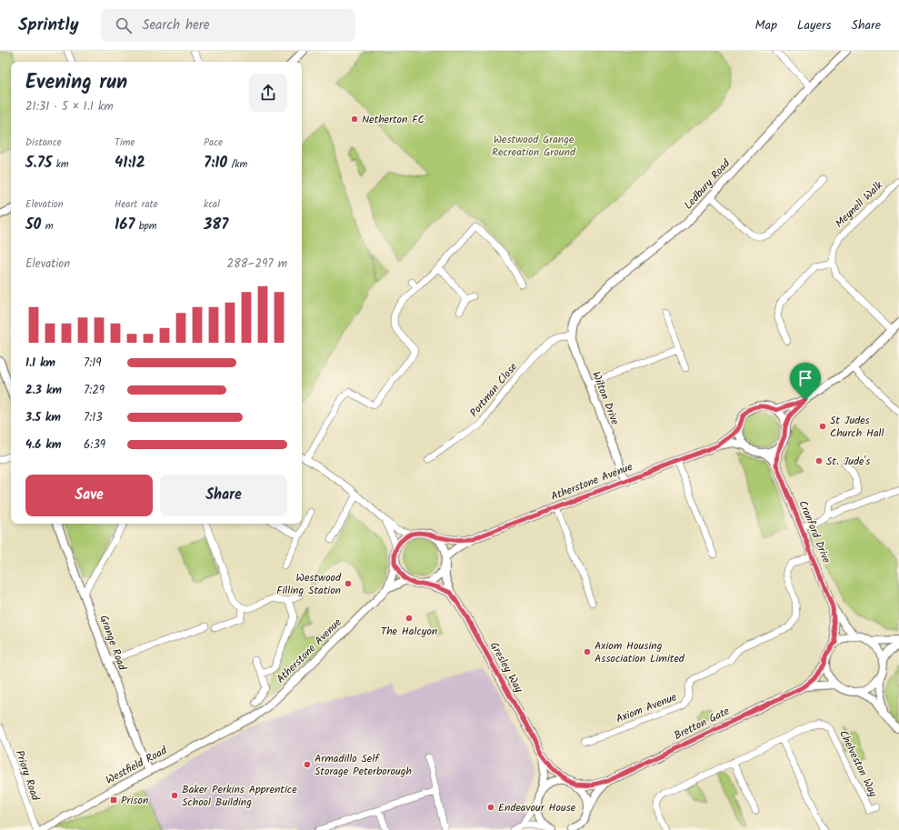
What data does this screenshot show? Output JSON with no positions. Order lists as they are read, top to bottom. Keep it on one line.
{"streets":{"street":["Ledbury Road","Meynell Walk","Portman Close","Wilton Drive","Atherstone Avenue","Cranford Drive","Grange Road","Gresley Way","Axiom Avenue","Bretton Gate","Chelveston Way","Westfield Road","Priory Road"]},"crossings":[["Ledbury Road","Wilton Drive"],["Portman Close","Wilton Drive"],["Wilton Drive","Atherstone Avenue"],["Atherstone Avenue","Cranford Drive"],["Atherstone Avenue","Gresley Way"],["Atherstone Avenue","Westfield Road"],["Cranford Drive","Axiom Avenue"],["Cranford Drive","Bretton Gate"],["Grange Road","Westfield Road"]],"parks":["Westwood Grange Recreation Ground"],"places":{"other":["Netherton FC","St Judes Church Hall","St. Jude's","Westwood Filling Station","The Halcyon","Axiom Housing Association Limited","Armadillo Self Storage Peterborough","Baker Perkins Apprentice School Building","Endeavour House"],"transit":["Prison"]},"page":{"header":"Sprintly","search":"Search here","nav":["Map","Layers","Share"],"heading":["Evening run","21:31 · 5 × 1.1 km"],"stats":[["Distance","5.75 km"],["Time","41:12"],["Pace","7:10 /km"],["Elevation","50 m"],["Heart rate","167 bpm"],["kcal","387"]],"chart":["Elevation","288–297 m"],"list":[{"name":"1.1 km","note":"7:19"},{"name":"2.3 km","note":"7:29"},{"name":"3.5 km","note":"7:13"},{"name":"4.6 km","note":"6:39"}],"buttons":["Save","Share"]}}
